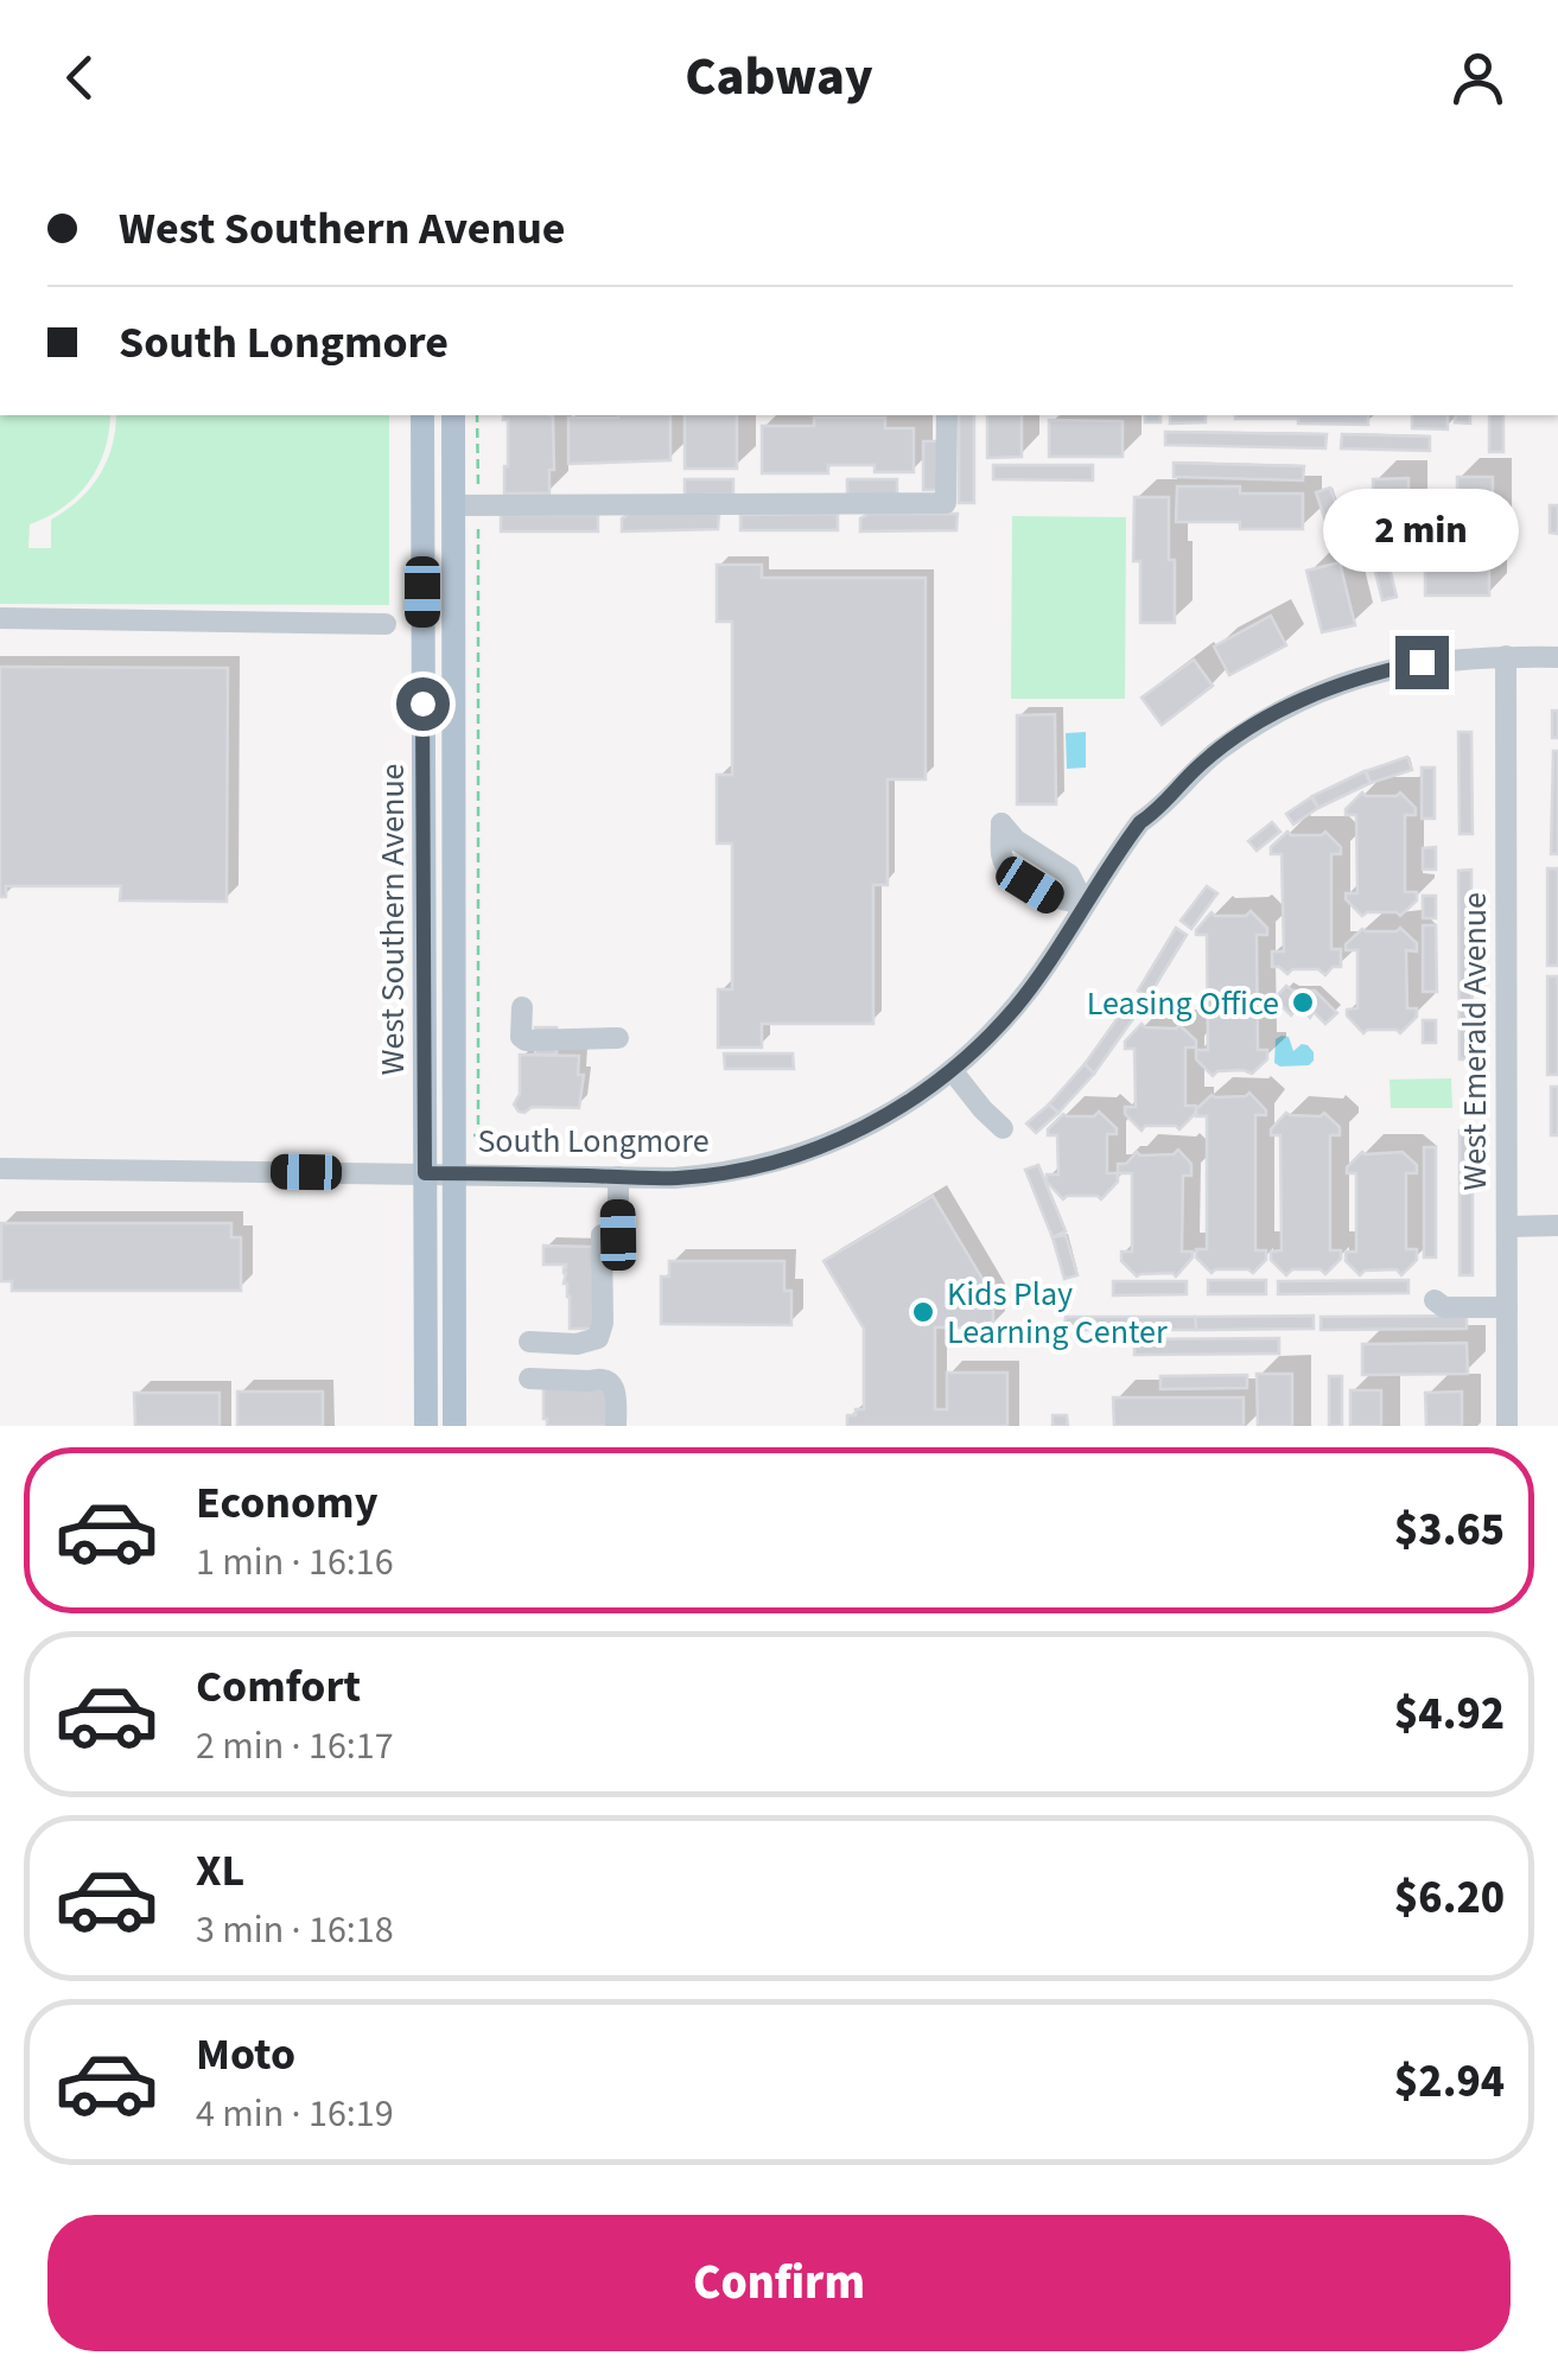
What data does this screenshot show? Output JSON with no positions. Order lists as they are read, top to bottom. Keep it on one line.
{"streets":{"main road":["West Southern Avenue"],"street":["West Emerald Avenue","South Longmore"]},"crossings":[["West Southern Avenue","South Longmore"],["West Emerald Avenue","South Longmore"]],"places":["Leasing Office","Kids Play Learning Center"],"page":{"header":"Cabway","banner":["West Southern Avenue","South Longmore"],"bubble":"2 min","list":[{"name":"Economy","note":"1 min · 16:16","value":"$3.65"},{"name":"Comfort","note":"2 min · 16:17","value":"$4.92"},{"name":"XL","note":"3 min · 16:18","value":"$6.20"},{"name":"Moto","note":"4 min · 16:19","value":"$2.94"}],"buttons":"Confirm"}}
